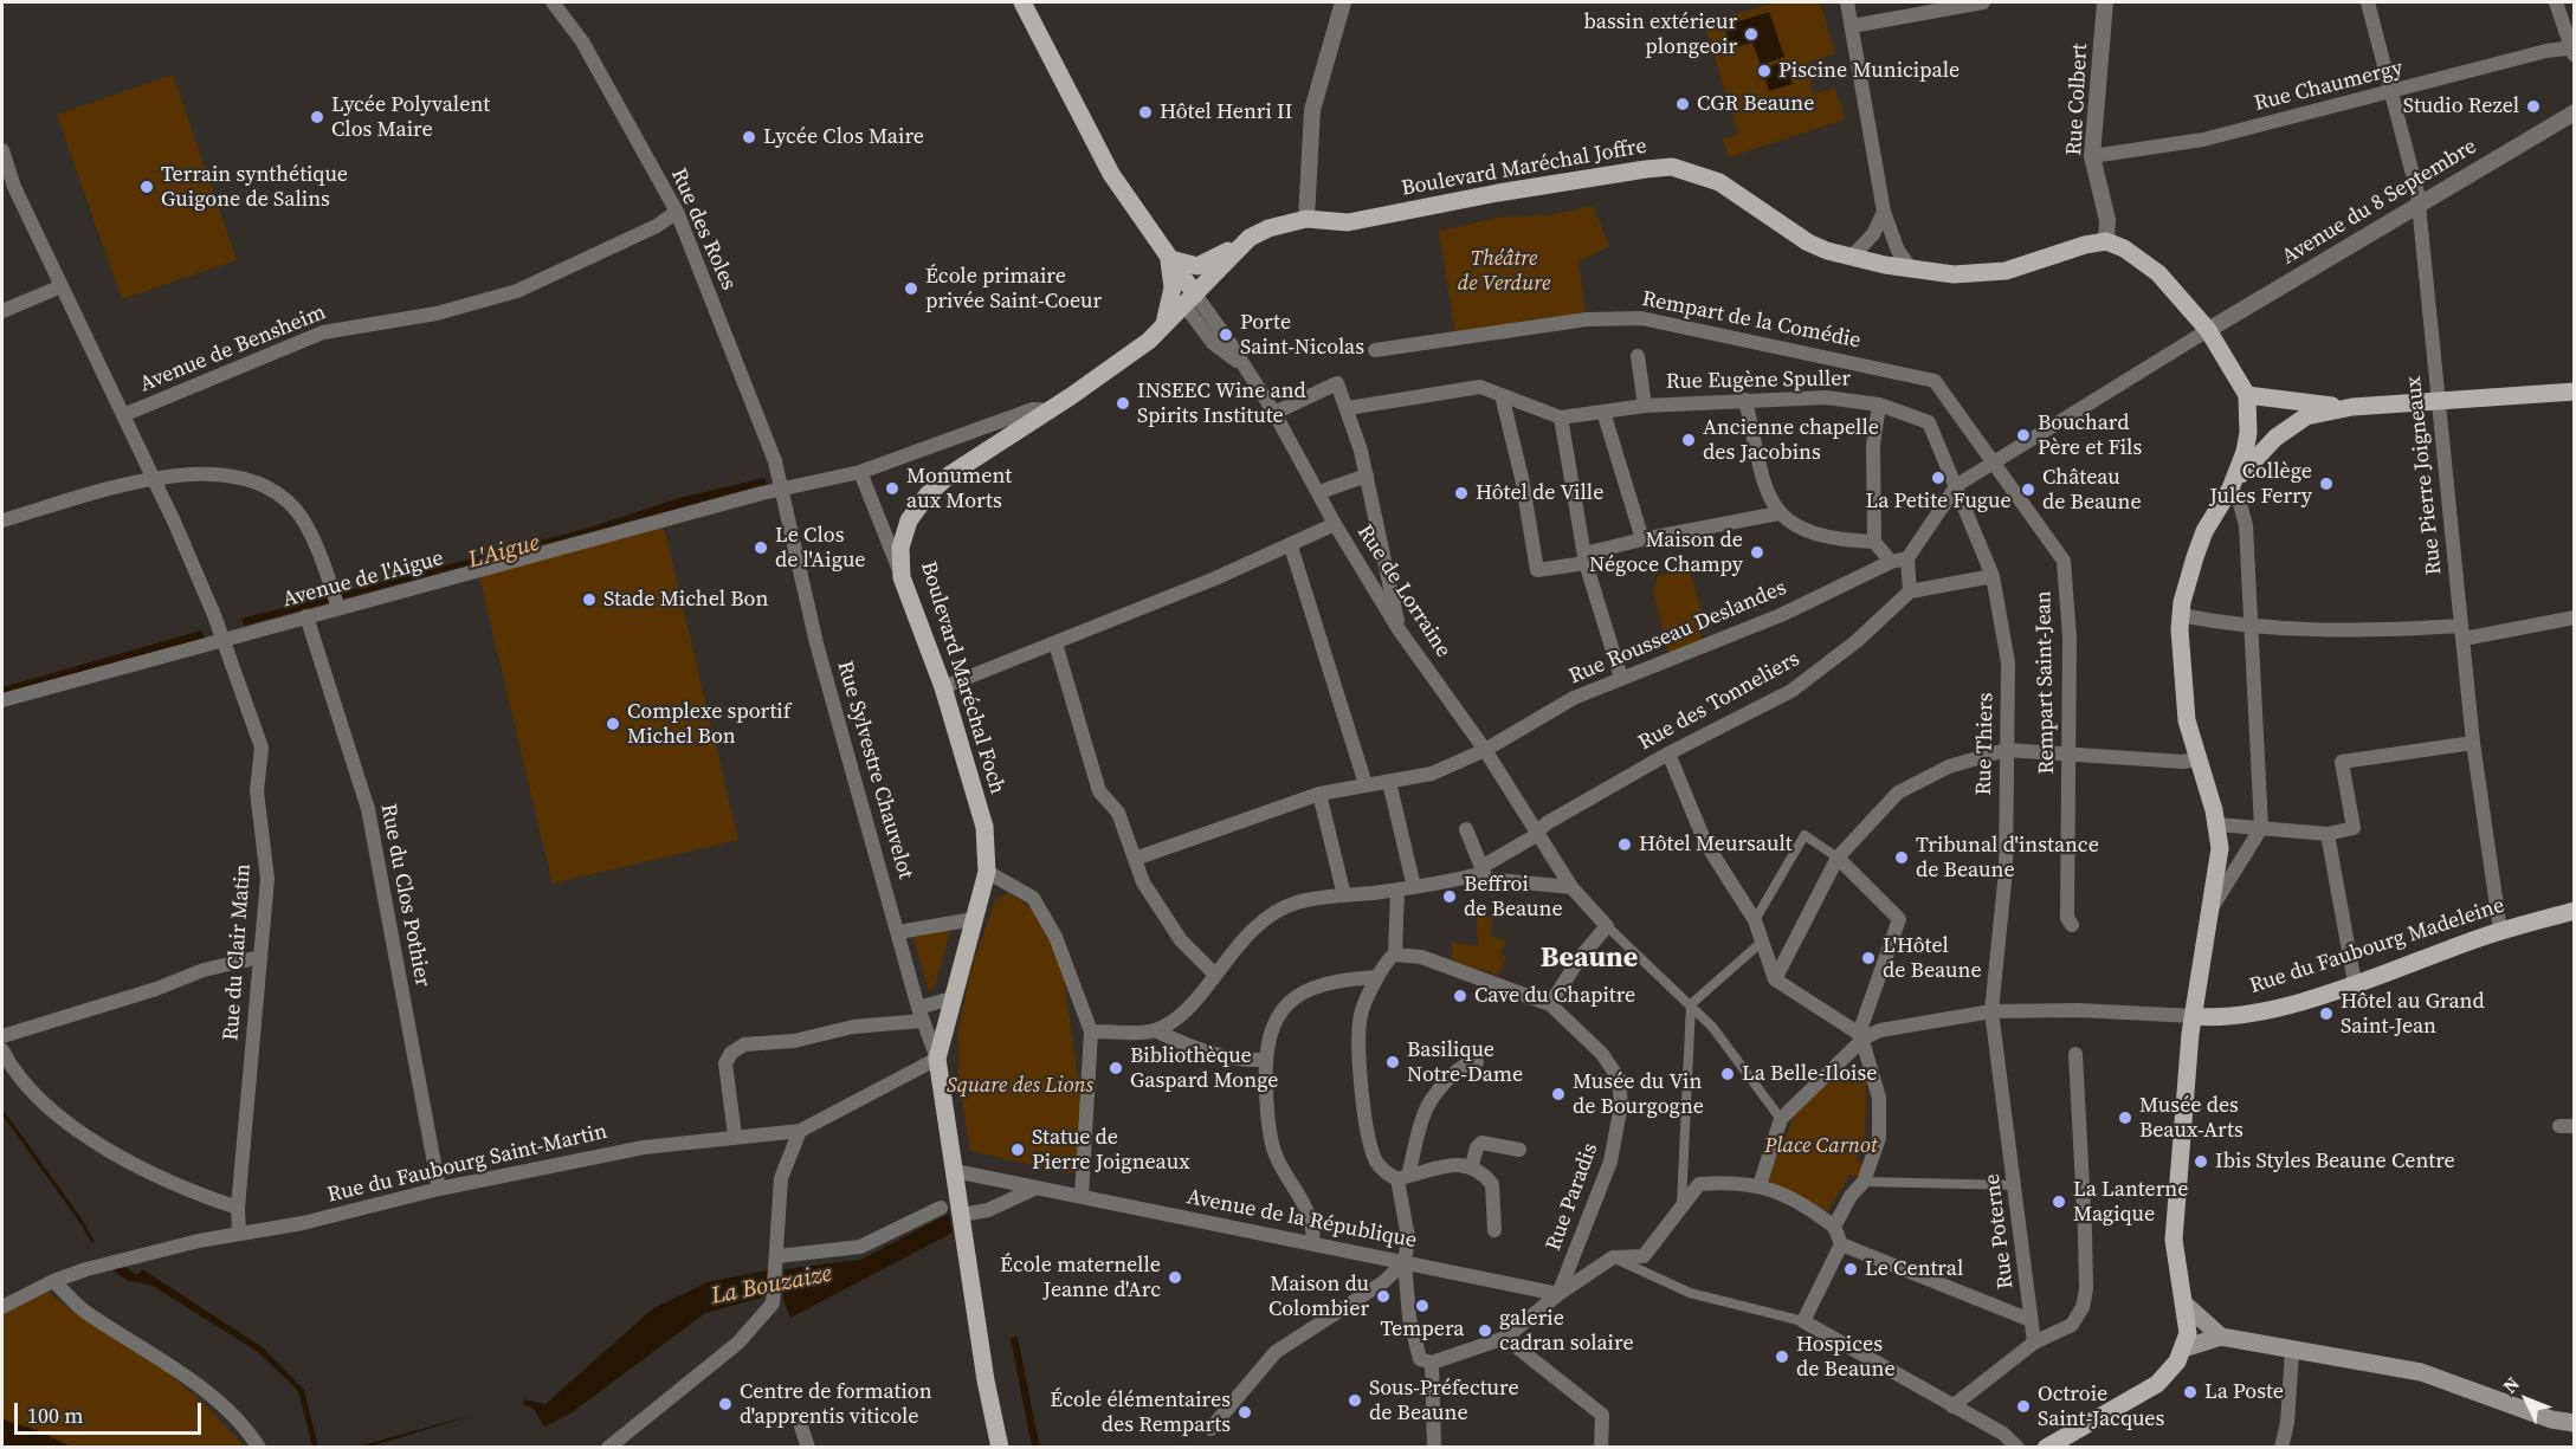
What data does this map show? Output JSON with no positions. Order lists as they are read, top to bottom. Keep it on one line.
{"streets":{"main road":["Boulevard Maréchal Joffre","Boulevard Maréchal Foch","Rue du Faubourg Madeleine"],"street":["Rue Chaumergy","Rue Colbert","Avenue du 8 Septembre","Rue des Roles","Rempart de la Comédie","Avenue de Bensheim","Rue Eugène Spuller","Rue Pierre Joigneaux","Avenue de l'Aigue","Rue de Lorraine","Rue Rousseau Deslandes","Rempart Saint-Jean","Rue des Tonneliers","Rue Thiers","Rue Sylvestre Chauvelot","Rue du Clos Pothier","Rue du Clair Matin","Rue du Faubourg Saint-Martin","Rue Paradis","Avenue de la République","Rue Poterne"]},"crossings":[["Rue Chaumergy","Rue Colbert"],["Rue Chaumergy","Rue Pierre Joigneaux"],["Rue Colbert","Boulevard Maréchal Joffre"],["Boulevard Maréchal Joffre","Rue de Lorraine"],["Boulevard Maréchal Joffre","Boulevard Maréchal Foch"],["Avenue du 8 Septembre","Rue Pierre Joigneaux"],["Rue des Roles","Avenue de Bensheim"],["Rue des Roles","Avenue de l'Aigue"],["Rue des Roles","Rue Sylvestre Chauvelot"],["Rempart de la Comédie","Rempart Saint-Jean"],["Avenue de Bensheim","Rue du Clair Matin"],["Rue Eugène Spuller","Rue Thiers"],["Rue Pierre Joigneaux","Rue du Faubourg Madeleine"],["Avenue de l'Aigue","Boulevard Maréchal Foch"],["Avenue de l'Aigue","Rue Sylvestre Chauvelot"],["Avenue de l'Aigue","Rue du Clos Pothier"],["Avenue de l'Aigue","Rue du Clair Matin"],["Rue de Lorraine","Rue Rousseau Deslandes"],["Rue de Lorraine","Boulevard Maréchal Foch"],["Rue de Lorraine","Rue des Tonneliers"],["Boulevard Maréchal Foch","Rue Sylvestre Chauvelot"],["Boulevard Maréchal Foch","Rue du Faubourg Saint-Martin"],["Boulevard Maréchal Foch","Avenue de la République"],["Rue Thiers","Rue Poterne"],["Rue Sylvestre Chauvelot","Rue du Faubourg Saint-Martin"],["Rue du Clos Pothier","Rue du Faubourg Saint-Martin"],["Rue du Clair Matin","Rue du Faubourg Saint-Martin"],["Rue Paradis","Avenue de la République"]],"districts":["Beaune"],"water":["L'Aigue","La Bouzaize"],"parks":["Théâtre de Verdure","Square des Lions","Place Carnot"],"places":["bassin extérieur plongeoir","Piscine Municipale","CGR Beaune","Studio Rezel","Hôtel Henri II","Lycée Polyvalent Clos Maire","Lycée Clos Maire","Terrain synthétique Guigone de Salins","École primaire privée Saint-Coeur","Porte Saint-Nicolas","INSEEC Wine and Spirits Institute","Bouchard Père et Fils","Ancienne chapelle des Jacobins","La Petite Fugue","Collège Jules Ferry","Monument aux Morts","Château de Beaune","Hôtel de Ville","Le Clos de l'Aigue","Maison de Négoce Champy","Stade Michel Bon","Complexe sportif Michel Bon","Hôtel Meursault","Tribunal d'instance de Beaune","Beffroi de Beaune","L'Hôtel de Beaune","Cave du Chapitre","Hôtel au Grand Saint-Jean","Basilique Notre-Dame","Bibliothèque Gaspard Monge","La Belle-Iloise","Musée du Vin de Bourgogne","Musée des Beaux-Arts","Statue de Pierre Joigneaux","Ibis Styles Beaune Centre","La Lanterne Magique","Le Central","École maternelle Jeanne d'Arc","Maison du Colombier","Tempera","galerie cadran solaire","Hospices de Beaune","La Poste","Sous-Préfecture de Beaune","Centre de formation d'apprentis viticole","Octroie Saint-Jacques","École élémentaires des Remparts"],"scale_bar":"100 m","north":"top left"}
